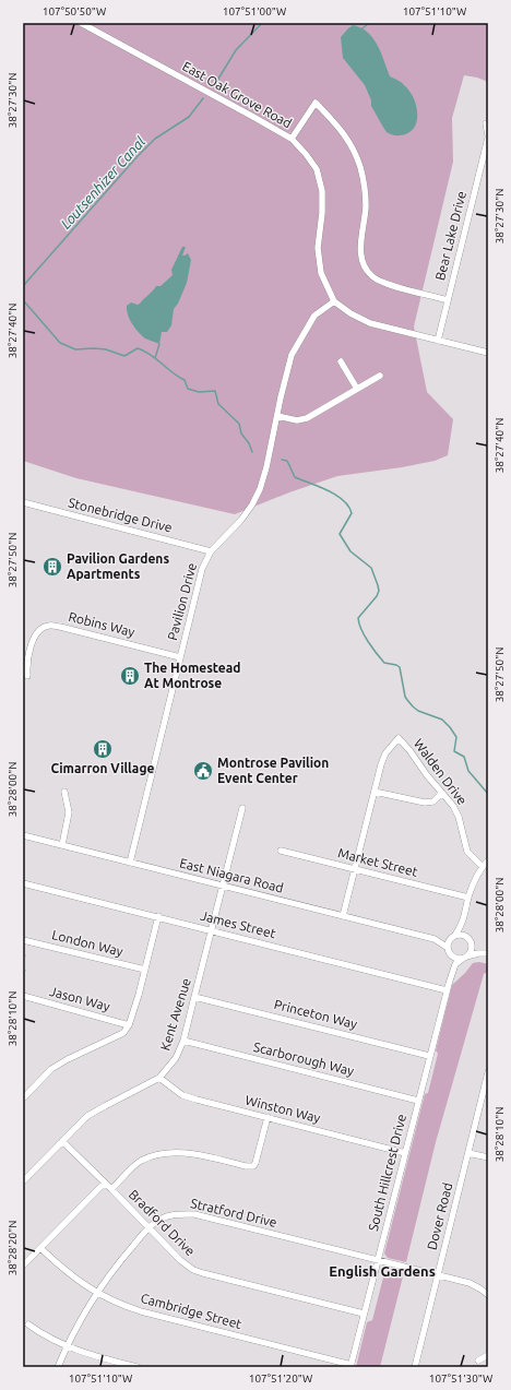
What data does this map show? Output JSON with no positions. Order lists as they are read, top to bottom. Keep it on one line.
{"streets":{"street":["East Oak Grove Road","Bear Lake Drive","Stonebridge Drive","Pavilion Drive","Robins Way","Walden Drive","Market Street","East Niagara Road","James Street","London Way","Jason Way","Kent Avenue","Princeton Way","Scarborough Way","Winston Way","South Hillcrest Drive","Stratford Drive","Dover Road","Bradford Drive","Cambridge Street"]},"crossings":[["East Oak Grove Road","Bear Lake Drive"],["East Oak Grove Road","Pavilion Drive"],["Stonebridge Drive","Pavilion Drive"],["Pavilion Drive","Robins Way"],["Pavilion Drive","East Niagara Road"],["East Niagara Road","Kent Avenue"],["East Niagara Road","South Hillcrest Drive"],["James Street","Kent Avenue"],["James Street","South Hillcrest Drive"],["Kent Avenue","Princeton Way"],["Kent Avenue","Scarborough Way"],["Kent Avenue","Winston Way"],["Kent Avenue","Bradford Drive"],["Princeton Way","South Hillcrest Drive"],["Scarborough Way","South Hillcrest Drive"],["Winston Way","South Hillcrest Drive"],["South Hillcrest Drive","Stratford Drive"],["South Hillcrest Drive","Bradford Drive"],["South Hillcrest Drive","Cambridge Street"],["Stratford Drive","Dover Road"],["Stratford Drive","Bradford Drive"],["Stratford Drive","Cambridge Street"]],"districts":["English Gardens"],"water":["Loutsenhizer Canal"],"places":{"building":["Pavilion Gardens Apartments","The Homestead At Montrose","Cimarron Village"],"public building":["Montrose Pavilion Event Center"]},"coordinates":["107°50'50\"W","107°51'00\"W","107°51'10\"W","38°27'30\"N","38°27'40\"N","38°27'50\"N","38°28'00\"N","38°28'10\"N","38°28'20\"N","107°51'20\"W","107°51'30\"W"]}
